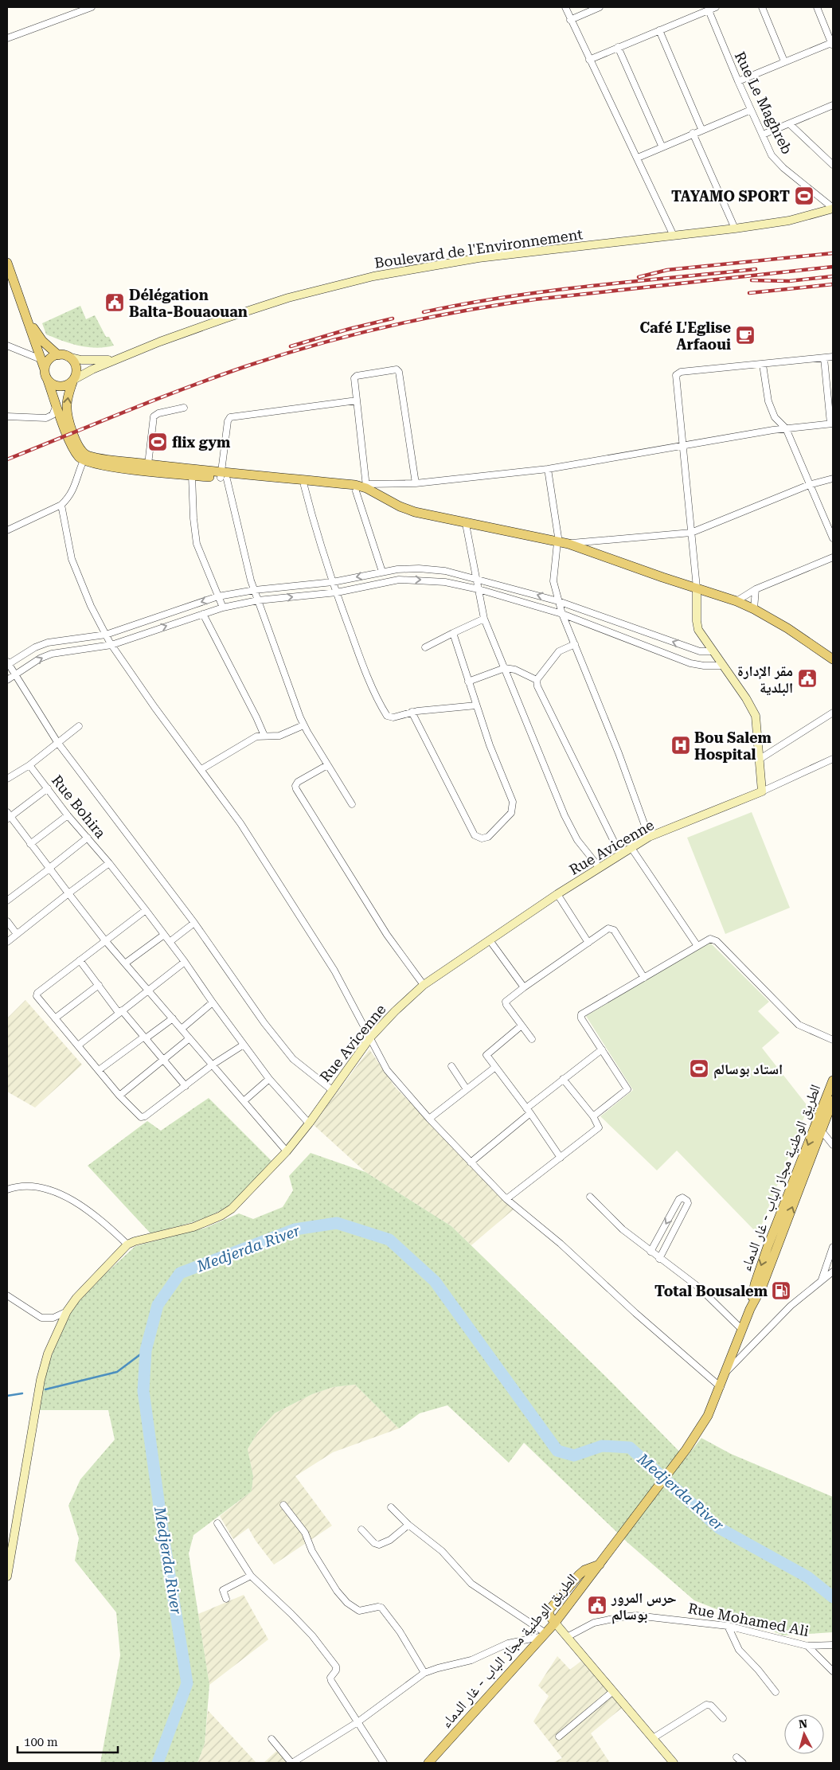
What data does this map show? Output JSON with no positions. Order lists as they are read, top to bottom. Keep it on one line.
{"streets":{"main road":["الطريق الوطنية مجاز الباب - غار الدماء"],"street":["Rue Le Maghreb","Boulevard de l'Environnement","Rue Bohira","Rue Avicenne","Rue Mohamed Ali"]},"crossings":[["Rue Le Maghreb","Boulevard de l'Environnement"],["Rue Bohira","Rue Avicenne"]],"water":["Medjerda River"],"places":{"sports":["TAYAMO SPORT","flix gym","استاد بوسالم"],"public building":["Délégation Balta-Bouaouan","مقر الإدارة البلدية","حرس المرور بوسالم"],"cafe":["Café L'Eglise Arfaoui"],"hospital":["Bou Salem Hospital"],"fuel station":["Total Bousalem"]},"scale_bar":"100 m","north":"top"}
